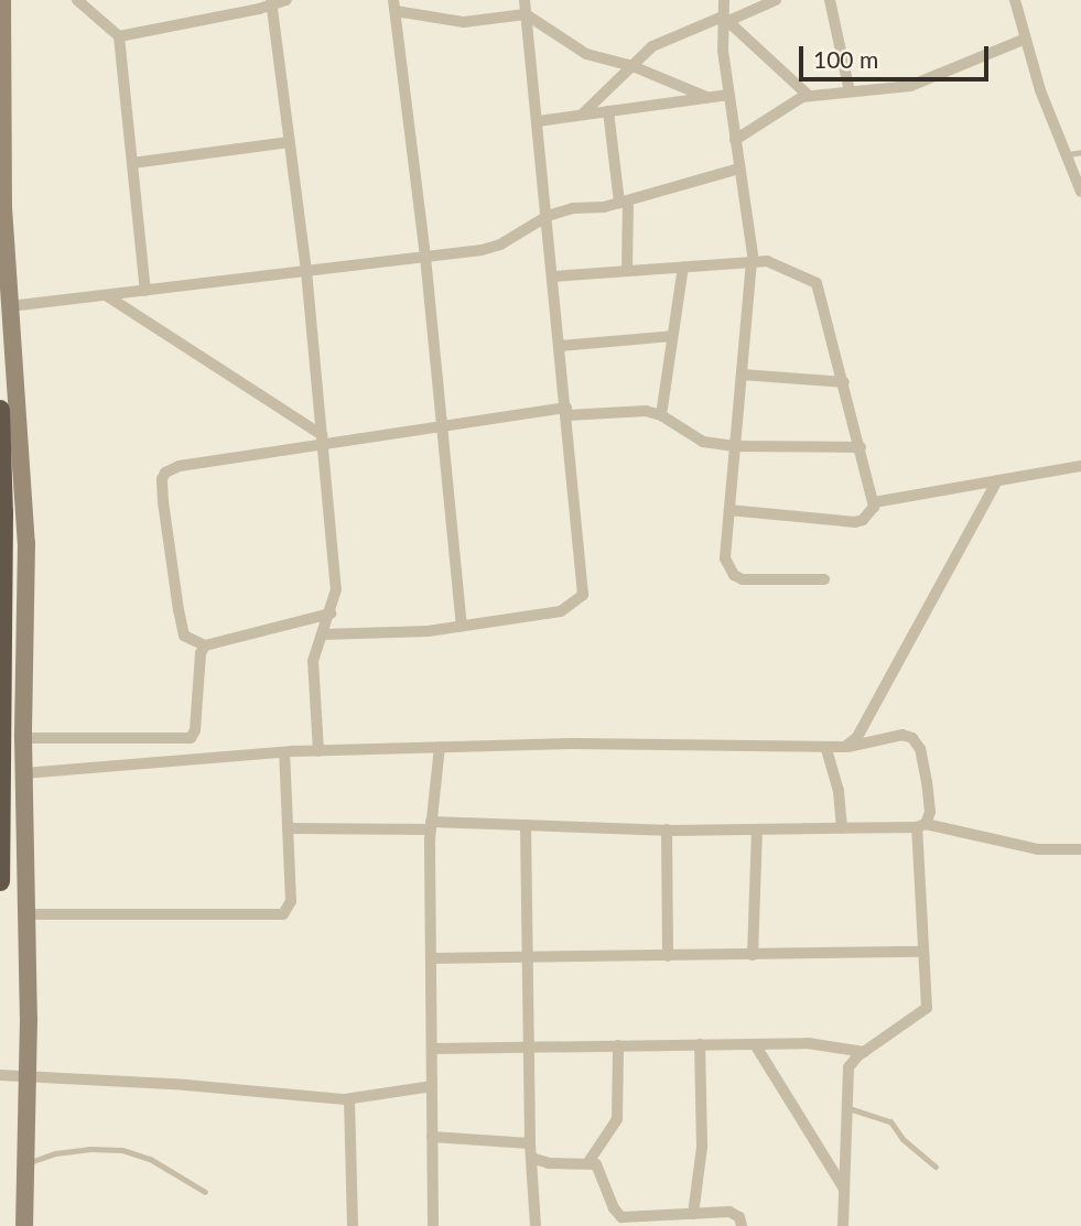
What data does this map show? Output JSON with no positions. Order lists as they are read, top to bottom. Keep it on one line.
{"scale_bar":"100 m"}
